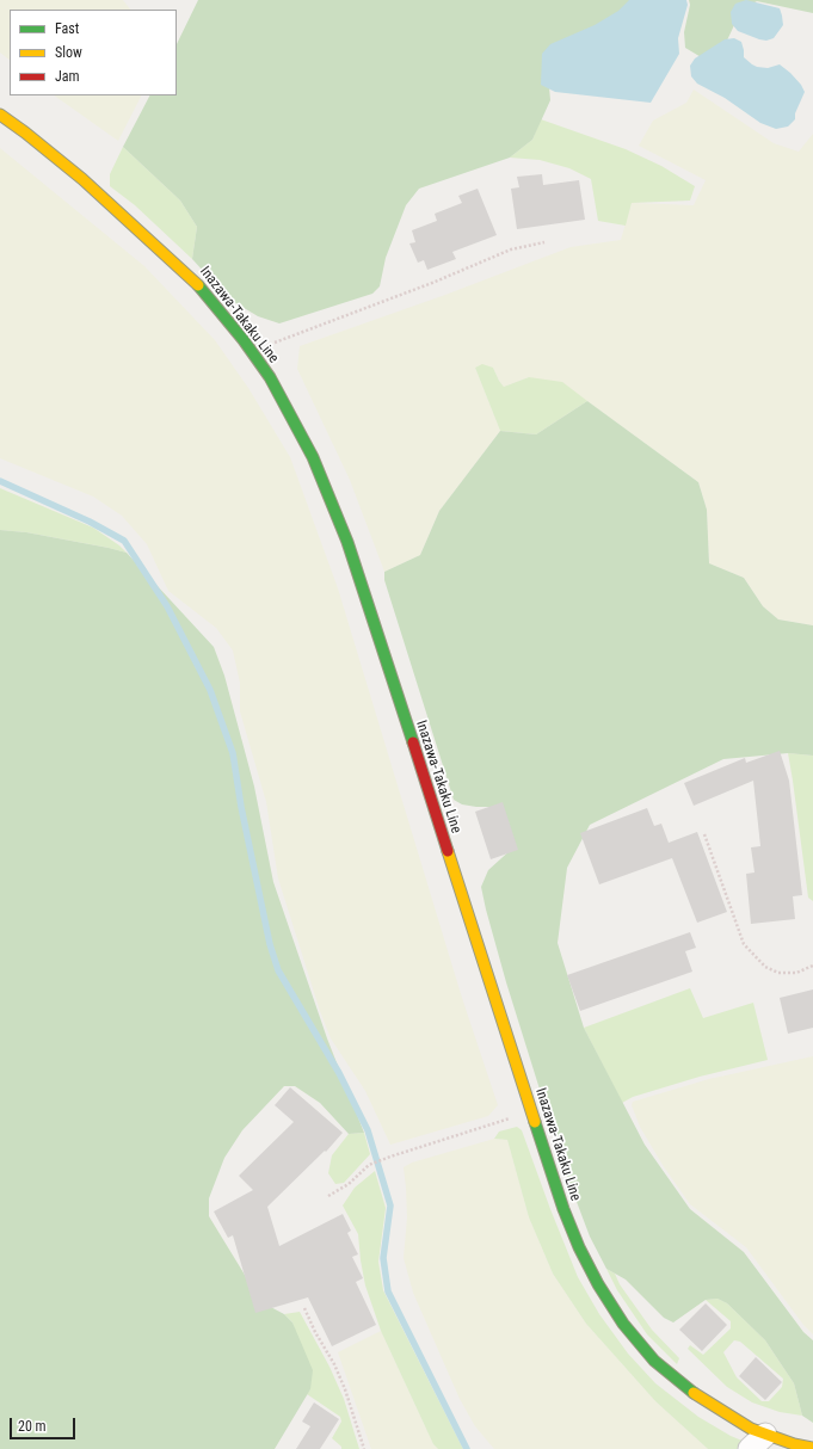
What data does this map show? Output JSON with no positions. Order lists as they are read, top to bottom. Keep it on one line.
{"streets":{"main road":["Inazawa-Takaku Line"]},"legend":["Fast","Slow","Jam"],"scale_bar":"20 m"}
